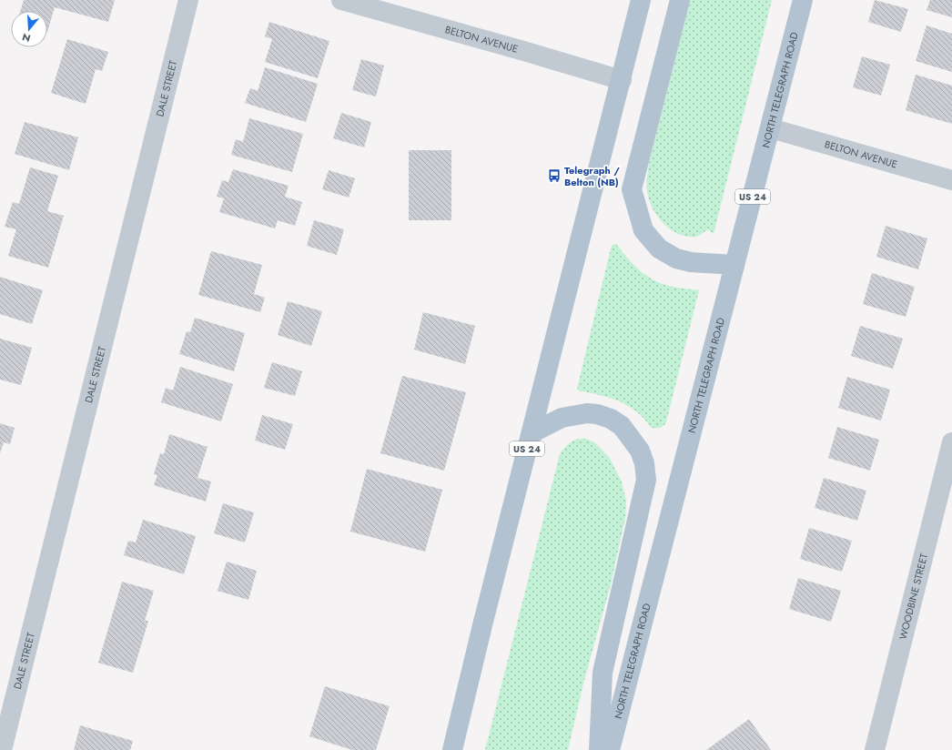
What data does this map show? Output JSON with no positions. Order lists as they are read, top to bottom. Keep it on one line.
{"streets":{"main road":["NORTH TELEGRAPH ROAD","US 24"],"street":["BELTON AVENUE","DALE STREET","WOODBINE STREET"]},"crossings":[["BELTON AVENUE","NORTH TELEGRAPH ROAD"],["BELTON AVENUE","US 24"]],"places":{"bus stop":["Telegraph / Belton (NB)"]},"north":"bottom"}
